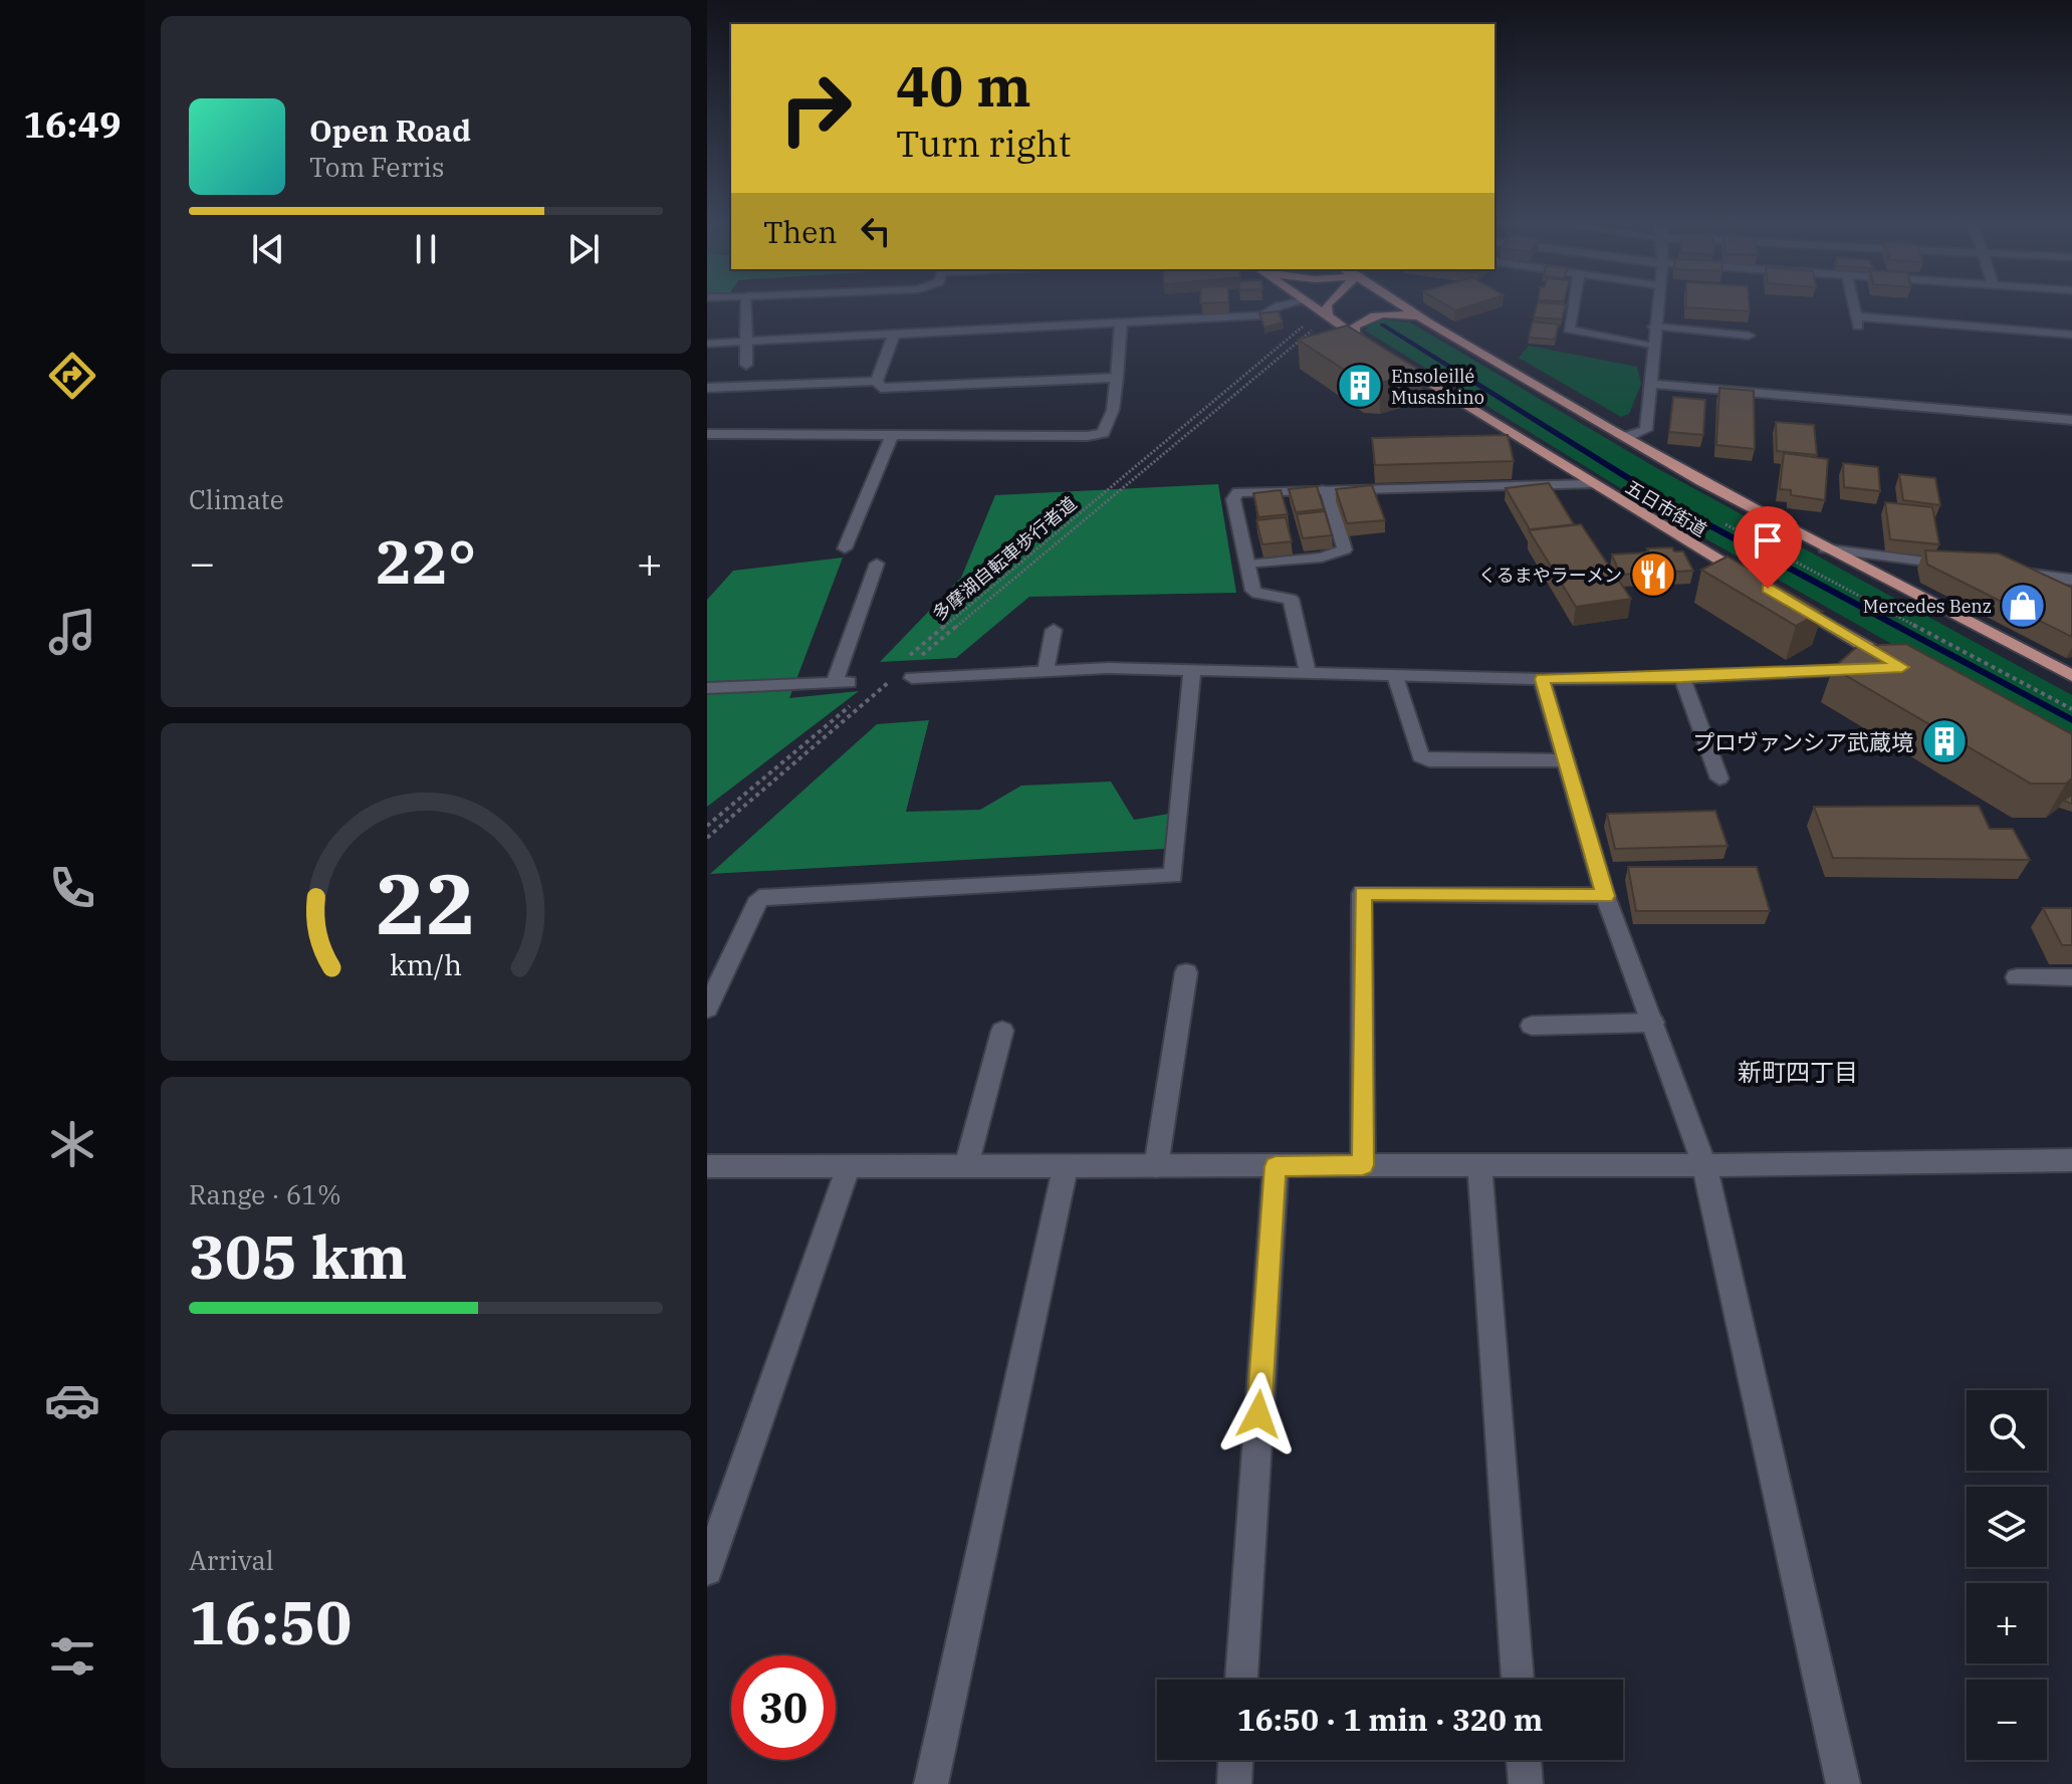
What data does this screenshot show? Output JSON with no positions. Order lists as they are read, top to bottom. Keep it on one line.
{"streets":{"main road":["五日市街道"],"path":["多摩湖自転車歩行者道"]},"crossings":[["五日市街道","多摩湖自転車歩行者道"]],"districts":["新町四丁目"],"places":{"building":["Ensoleillé Musashino","プロヴァンシア武蔵境"],"restaurant":["くるまやラーメン"],"shop":["Mercedes Benz"]},"page":{"tabs":"16:49","turn":["40 m","Turn right"],"song":["Open Road","Tom Ferris"],"then":"Then","tile":["Climate",["Range · 61%","305 km"],["Arrival","16:50"]],"heat":["−","22°","+"],"map_buttons":["+","−"],"limit":"30","trip":"16:50 · 1 min · 320 m","gauge":["22","km/h"]}}
